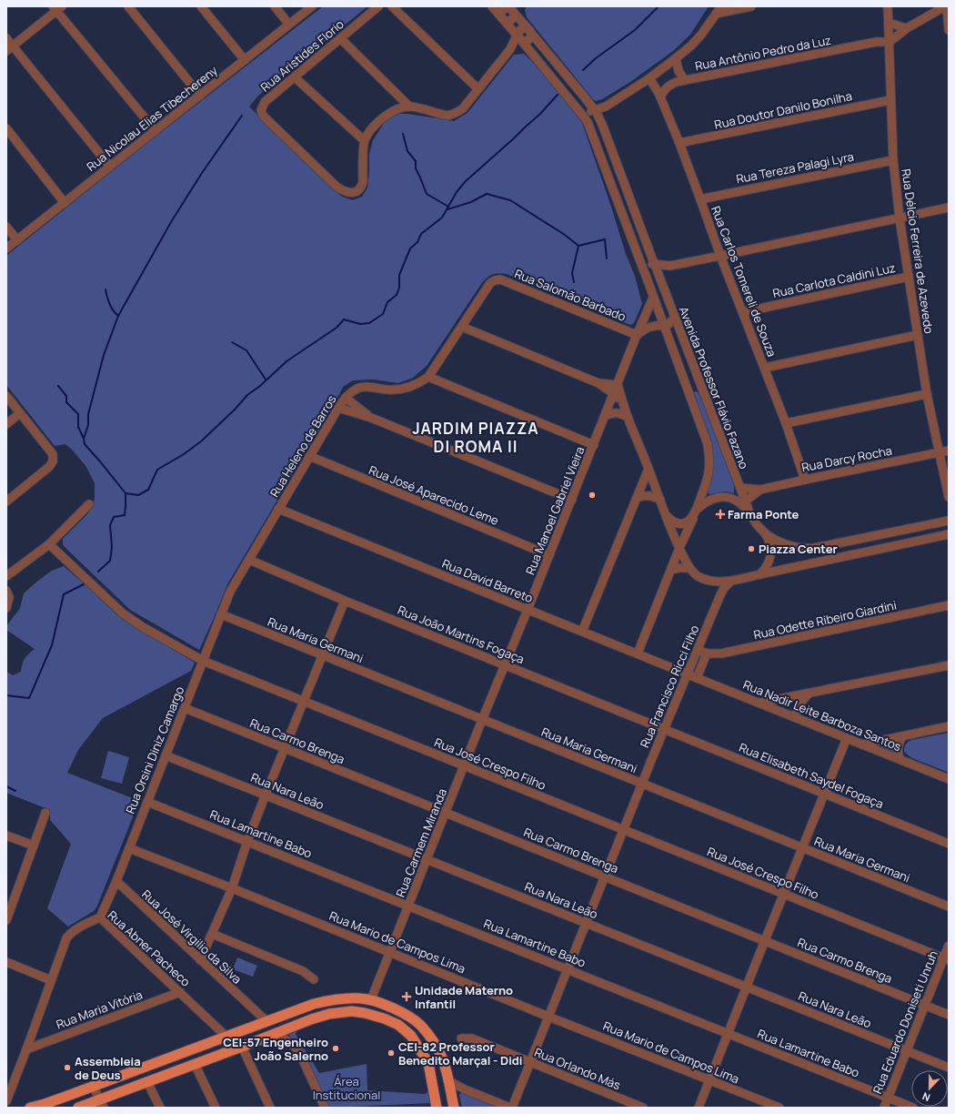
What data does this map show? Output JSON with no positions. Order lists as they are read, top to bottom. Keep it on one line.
{"streets":{"street":["Rua Antônio Pedro da Luz","Rua Aristides Florio","Rua Doutor Danilo Bonilha","Rua Nicolau Elias Tibechereny","Rua Tereza Palagi Lyra","Rua Délcio Ferreira de Azevedo","Rua Carlota Caldini Luz","Rua Carlos Tomereli de Souza","Rua Salomão Barbado","Avenida Professor Flávio Fazano","Rua Heleno de Barros","Rua Darcy Rocha","Rua José Aparecido Leme","Rua Manoel Gabriel Vieira","Rua David Barreto","Rua Odette Ribeiro Giardini","Rua João Martins Fogaça","Rua Maria Germani","Rua Francisco Ricci Filho","Rua Nadir Leite Barboza Santos","Rua Carmo Brenga","Rua Orsini Diniz Camargo","Rua José Crespo Filho","Rua Elisabeth Saydel Fogaça","Rua Nara Leão","Rua Lamartine Babo","Rua Carmem Miranda","Rua José Virgilio da Silva","Rua Mario de Campos Lima","Rua Abner Pacheco","Rua Maria Vitória","Rua Eduardo Doniseti Unruh","Rua Orlando Más"]},"crossings":[["Rua Antônio Pedro da Luz","Rua Délcio Ferreira de Azevedo"],["Rua Antônio Pedro da Luz","Rua Carlos Tomereli de Souza"],["Rua Doutor Danilo Bonilha","Rua Délcio Ferreira de Azevedo"],["Rua Doutor Danilo Bonilha","Rua Carlos Tomereli de Souza"],["Rua Tereza Palagi Lyra","Rua Délcio Ferreira de Azevedo"],["Rua Tereza Palagi Lyra","Rua Carlos Tomereli de Souza"],["Rua Délcio Ferreira de Azevedo","Rua Carlota Caldini Luz"],["Rua Délcio Ferreira de Azevedo","Rua Darcy Rocha"],["Rua Carlota Caldini Luz","Rua Carlos Tomereli de Souza"],["Rua Carlos Tomereli de Souza","Rua Darcy Rocha"],["Rua Salomão Barbado","Rua Heleno de Barros"],["Rua Salomão Barbado","Rua Manoel Gabriel Vieira"],["Avenida Professor Flávio Fazano","Rua Darcy Rocha"],["Avenida Professor Flávio Fazano","Rua Manoel Gabriel Vieira"],["Avenida Professor Flávio Fazano","Rua Francisco Ricci Filho"],["Rua Heleno de Barros","Rua José Aparecido Leme"],["Rua Heleno de Barros","Rua David Barreto"],["Rua Heleno de Barros","Rua João Martins Fogaça"],["Rua Heleno de Barros","Rua Orsini Diniz Camargo"],["Rua José Aparecido Leme","Rua Manoel Gabriel Vieira"],["Rua Manoel Gabriel Vieira","Rua David Barreto"],["Rua Manoel Gabriel Vieira","Rua João Martins Fogaça"],["Rua Manoel Gabriel Vieira","Rua Carmem Miranda"],["Rua David Barreto","Rua Francisco Ricci Filho"],["Rua David Barreto","Rua Nadir Leite Barboza Santos"],["Rua Odette Ribeiro Giardini","Rua Francisco Ricci Filho"],["Rua João Martins Fogaça","Rua Francisco Ricci Filho"],["Rua João Martins Fogaça","Rua Elisabeth Saydel Fogaça"],["Rua Maria Germani","Rua Francisco Ricci Filho"],["Rua Maria Germani","Rua Orsini Diniz Camargo"],["Rua Maria Germani","Rua Carmem Miranda"],["Rua Francisco Ricci Filho","Rua Nadir Leite Barboza Santos"],["Rua Francisco Ricci Filho","Rua Carmo Brenga"],["Rua Francisco Ricci Filho","Rua José Crespo Filho"],["Rua Francisco Ricci Filho","Rua Elisabeth Saydel Fogaça"],["Rua Francisco Ricci Filho","Rua Nara Leão"],["Rua Francisco Ricci Filho","Rua Lamartine Babo"],["Rua Francisco Ricci Filho","Rua Mario de Campos Lima"],["Rua Francisco Ricci Filho","Rua Orlando Más"],["Rua Carmo Brenga","Rua Orsini Diniz Camargo"],["Rua Carmo Brenga","Rua Carmem Miranda"],["Rua Carmo Brenga","Rua Eduardo Doniseti Unruh"],["Rua Orsini Diniz Camargo","Rua José Crespo Filho"],["Rua Orsini Diniz Camargo","Rua Nara Leão"],["Rua Orsini Diniz Camargo","Rua Lamartine Babo"],["Rua Orsini Diniz Camargo","Rua José Virgilio da Silva"],["Rua Orsini Diniz Camargo","Rua Mario de Campos Lima"],["Rua Orsini Diniz Camargo","Rua Abner Pacheco"],["Rua José Crespo Filho","Rua Carmem Miranda"],["Rua José Crespo Filho","Rua Eduardo Doniseti Unruh"],["Rua Nara Leão","Rua Carmem Miranda"],["Rua Nara Leão","Rua Eduardo Doniseti Unruh"],["Rua Lamartine Babo","Rua Carmem Miranda"],["Rua Lamartine Babo","Rua Eduardo Doniseti Unruh"],["Rua Carmem Miranda","Rua Mario de Campos Lima"],["Rua Abner Pacheco","Rua Maria Vitória"]],"districts":["JARDIM PIAZZA DI ROMA II"],"parks":["Área Institucional"],"places":{"other":["ㅤ","Piazza Center","CEI-57 Engenheiro João Salerno","CEI-82 Professor Benedito Marçal - Didi","Assembleia de Deus"],"health":["Farma Ponte","Unidade Materno Infantil"]},"north":"bottom"}
